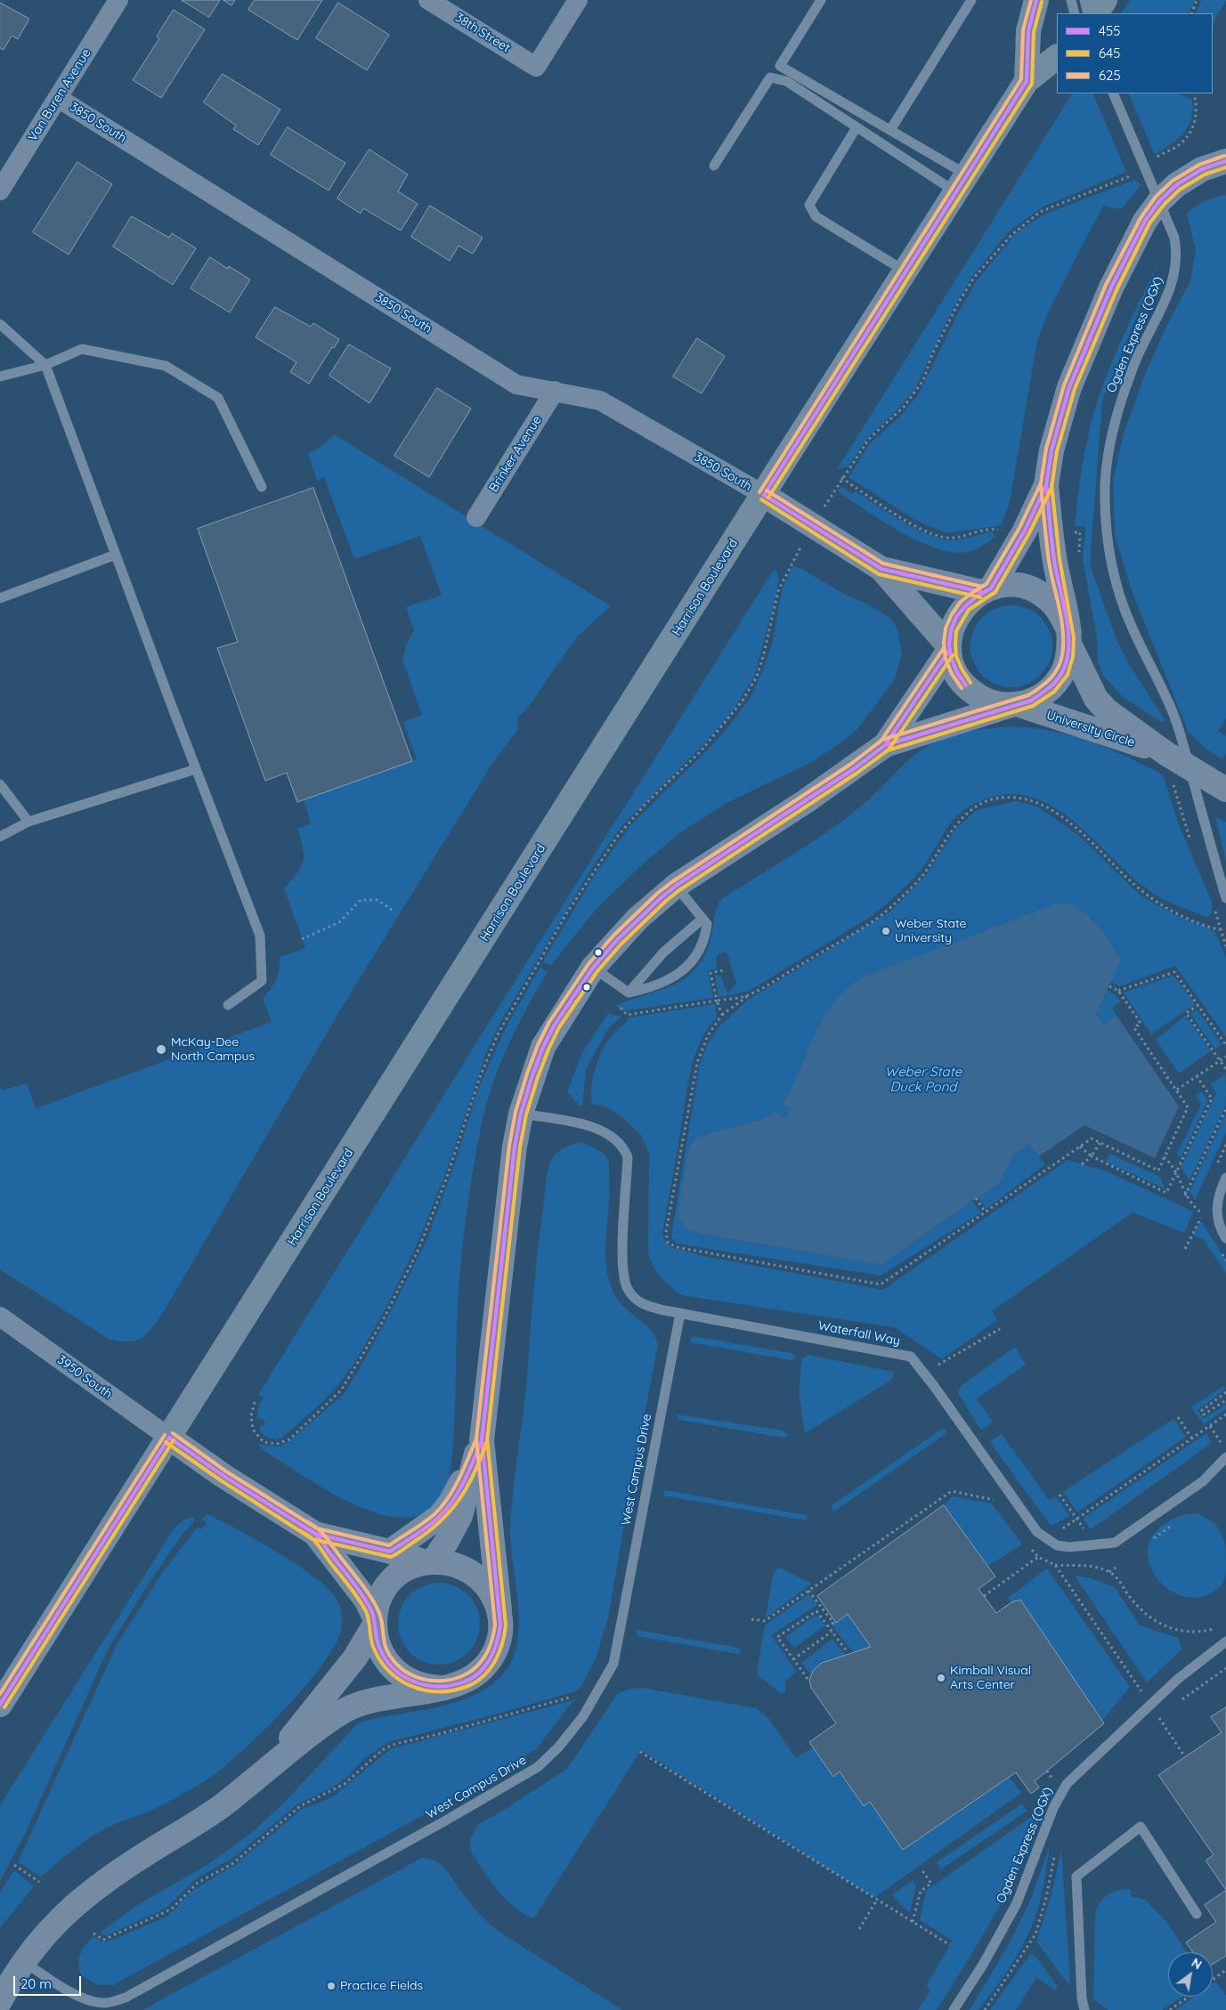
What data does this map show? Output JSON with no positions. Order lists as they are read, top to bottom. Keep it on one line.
{"streets":{"main road":["Harrison Boulevard"],"street":["38th Street","Van Buren Avenue","3850 South","Brinker Avenue","University Circle","3950 South"],"lane":["Ogden Express (OGX)","Waterfall Way","West Campus Drive"]},"crossings":[["Van Buren Avenue","3850 South"],["3850 South","Brinker Avenue"],["3850 South","Harrison Boulevard"],["Ogden Express (OGX)","University Circle"],["Harrison Boulevard","3950 South"],["Waterfall Way","West Campus Drive"]],"water":["Weber State Duck Pond"],"places":["Weber State University","McKay-Dee North Campus","Kimball Visual Arts Center","Practice Fields"],"lines":["transit line 455","transit line 625","transit line 645"],"legend":["455","645","625"],"scale_bar":"20 m","north":"top right"}
